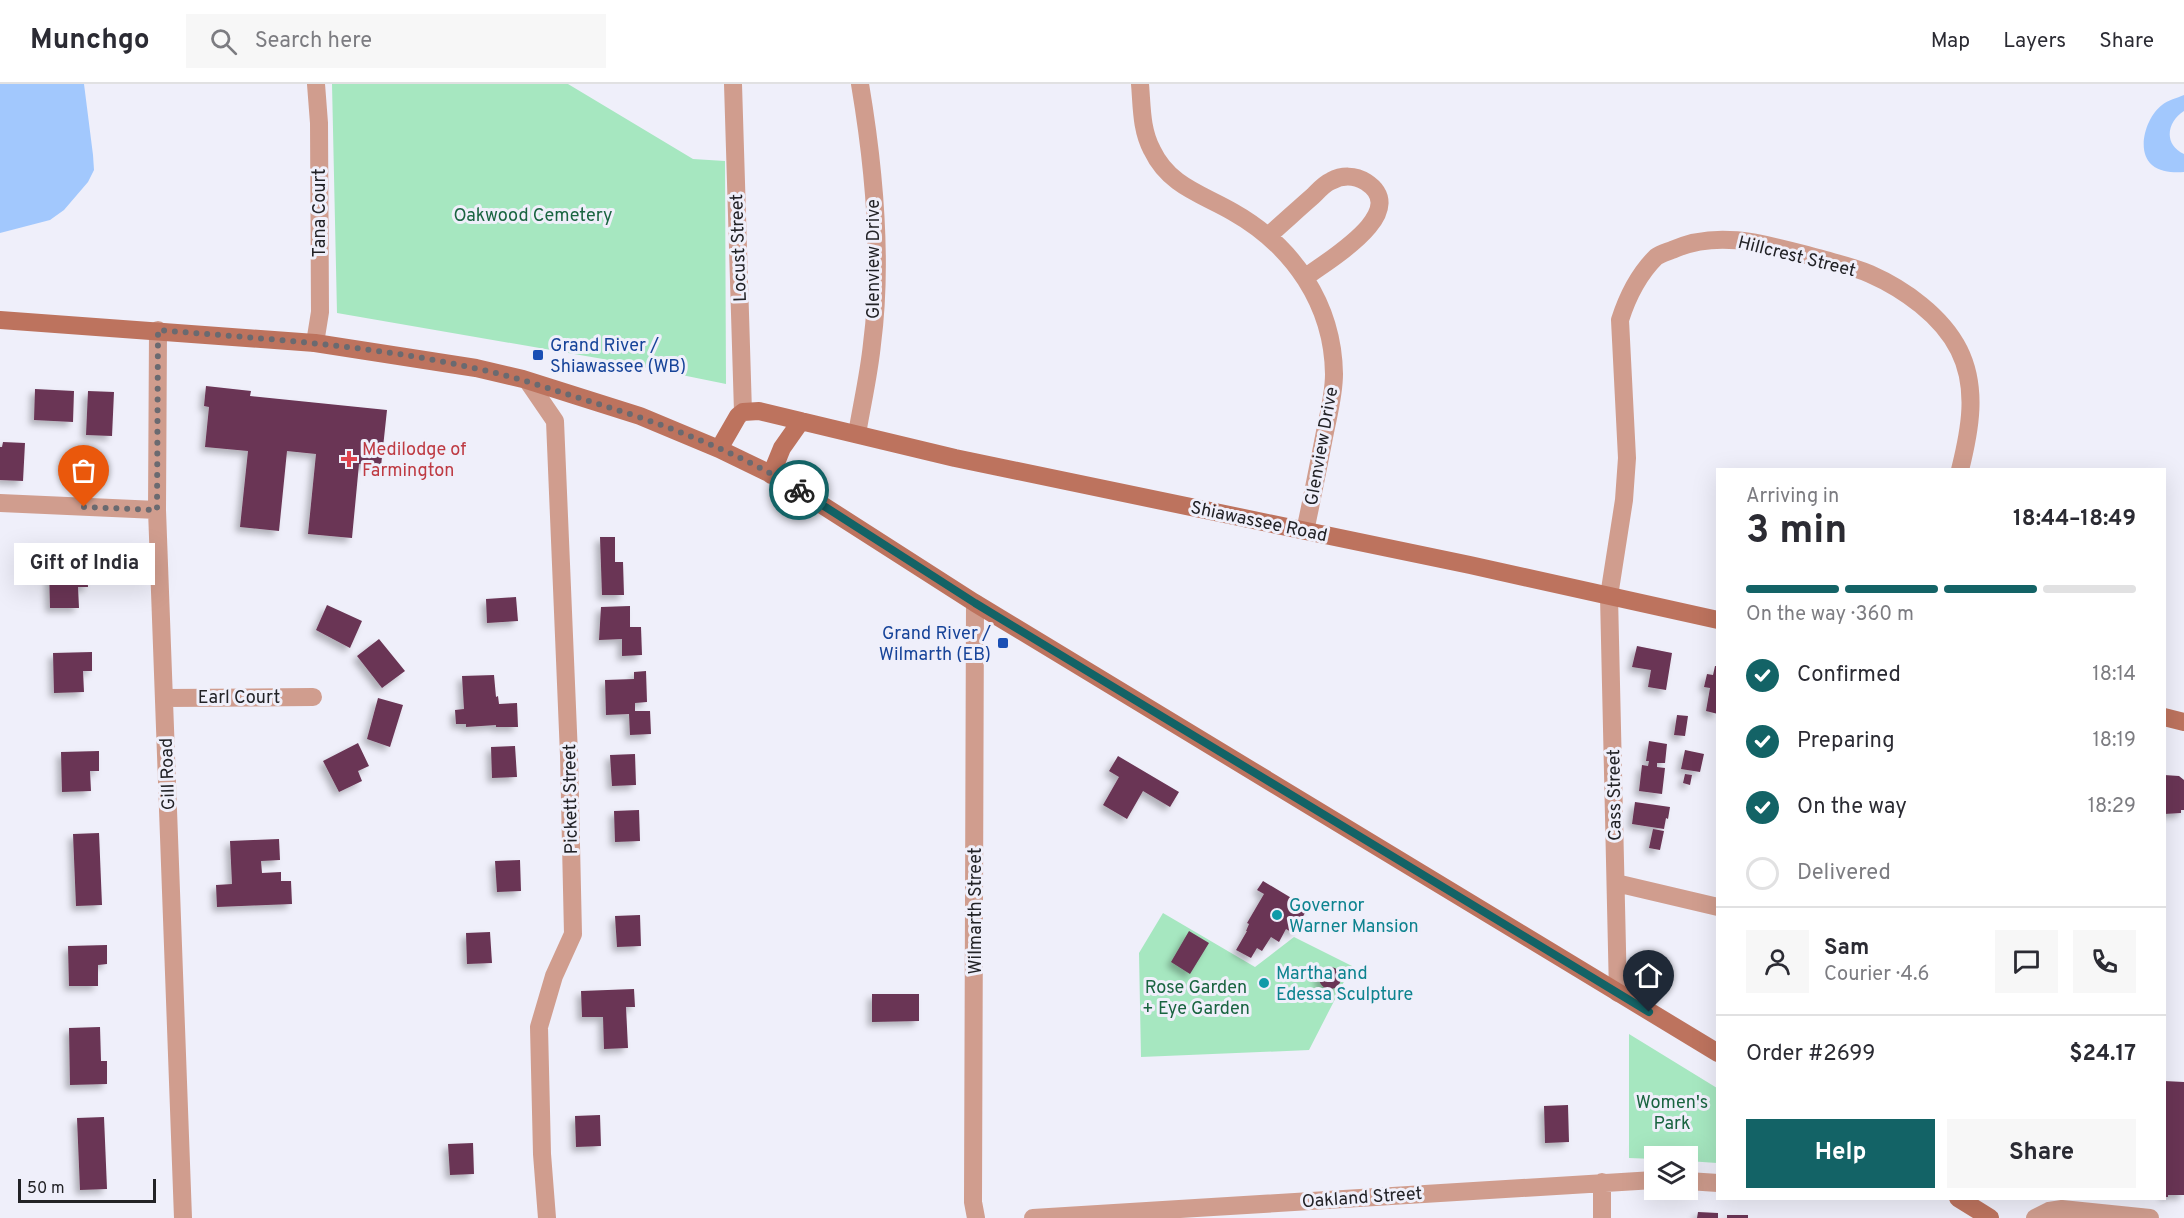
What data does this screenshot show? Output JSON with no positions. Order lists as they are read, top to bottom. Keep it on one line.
{"streets":{"main road":["Shiawassee Road"],"street":["Tana Court","Locust Street","Hillcrest Street","Glenview Drive","Earl Court","Gill Road","Cass Street","Pickett Street","Wilmarth Street","Oakland Street"]},"crossings":[["Locust Street","Shiawassee Road"],["Hillcrest Street","Shiawassee Road"],["Hillcrest Street","Cass Street"],["Glenview Drive","Shiawassee Road"],["Shiawassee Road","Cass Street"],["Earl Court","Gill Road"]],"parks":["Oakwood Cemetery","Rose Garden + Eye Garden","Women's Park"],"places":{"transit":["Grand River / Shiawassee (WB)","Grand River / Wilmarth (EB)"],"health":["Medilodge of Farmington"],"other":["Gift of India","Governor Warner Mansion","Martha and Edessa Sculpture"]},"scale_bar":"50 m","page":{"header":"Munchgo","search":"Search here","nav":["Map","Layers","Share"],"heading":["3 min","Arriving in","18:44–18:49"],"panel":["Sam","Courier · 4.6","Order #2699","$24.17"],"bubble":"Gift of India","bar":"On the way · 360 m","list":[["Confirmed","18:14"],["Preparing","18:19"],["On the way","18:29"],"Delivered"],"buttons":["Help","Share"],"scale":"50 m"}}
